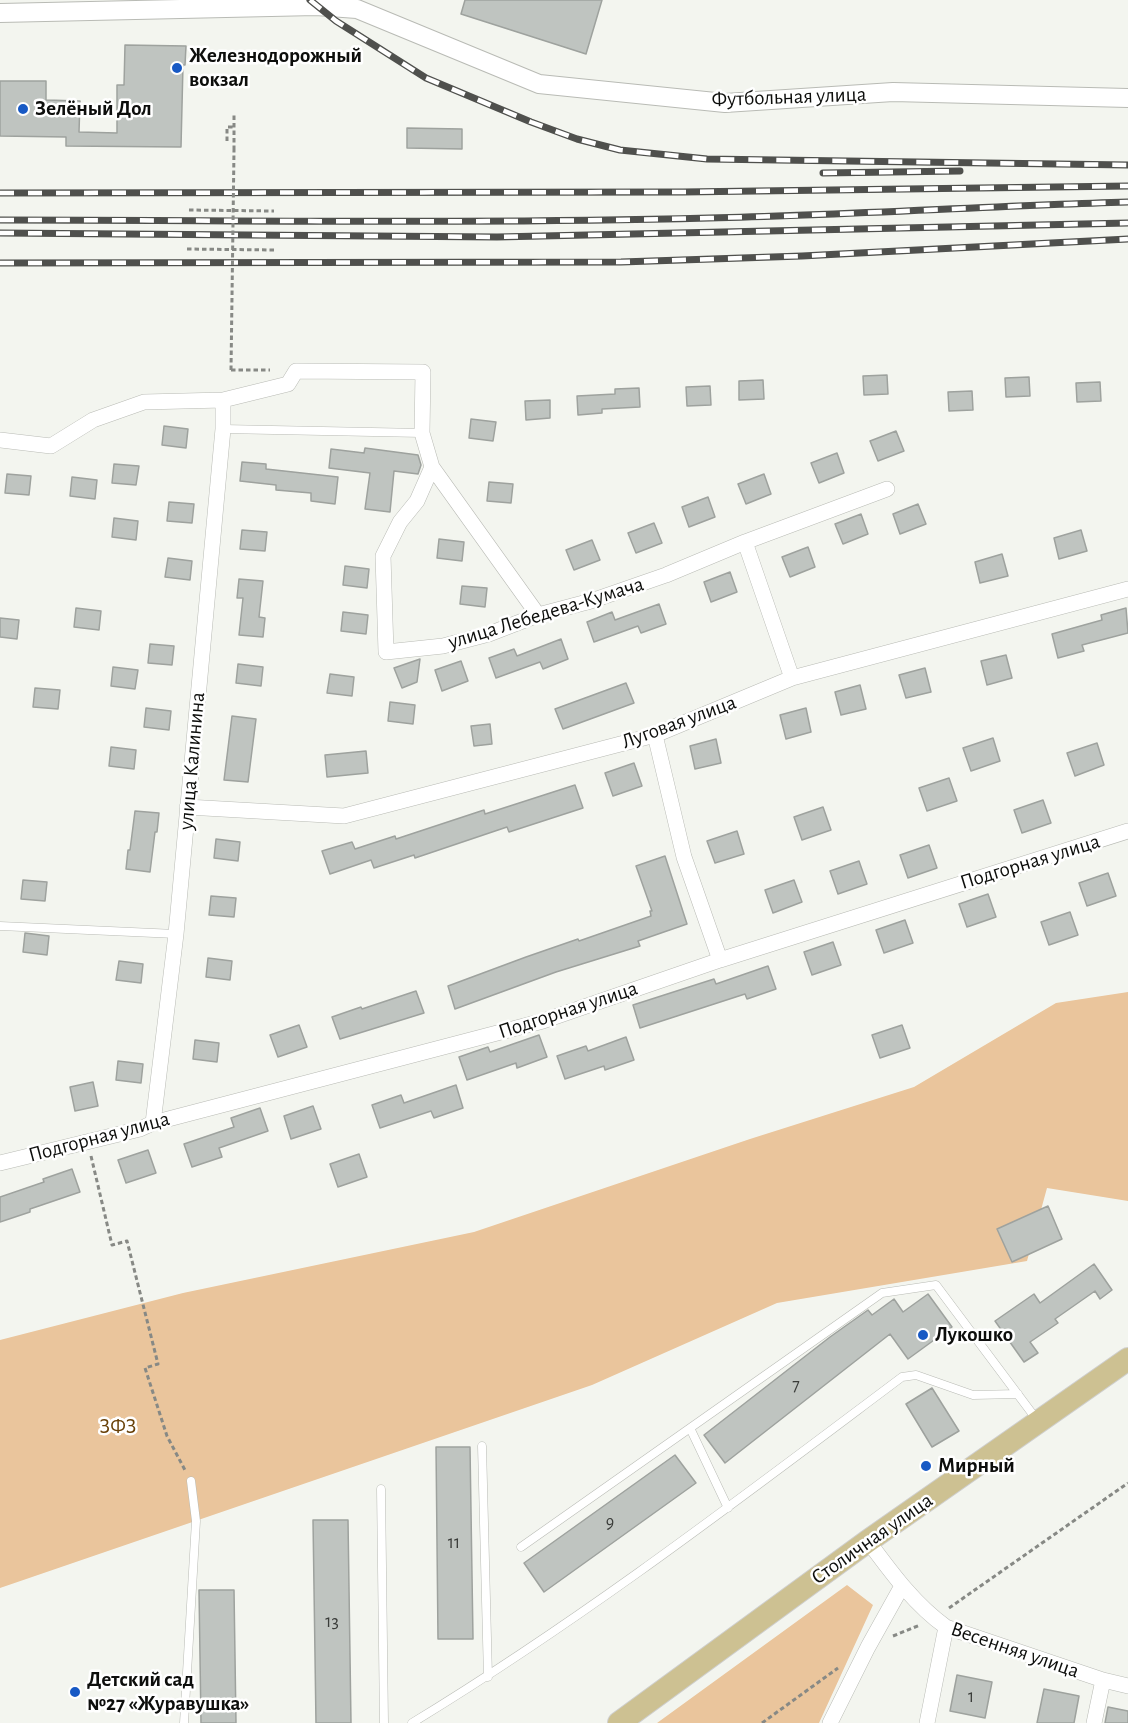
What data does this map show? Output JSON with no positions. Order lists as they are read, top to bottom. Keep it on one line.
{"streets":{"main road":["Столичная улица"],"street":["Футбольная улица","улица Лебедева-Кумача","Луговая улица","улица Калинина","Подгорная улица","Весенняя улица"]},"crossings":[["Луговая улица","улица Калинина"],["улица Калинина","Подгорная улица"],["Столичная улица","Весенняя улица"]],"parks":["ЗФЗ"],"places":["Железнодорожный вокзал","Зелёный Дол","Лукошко","Мирный","Детский сад №27 «Журавушка»"],"house_numbers":["7","9","11","13","1"]}
